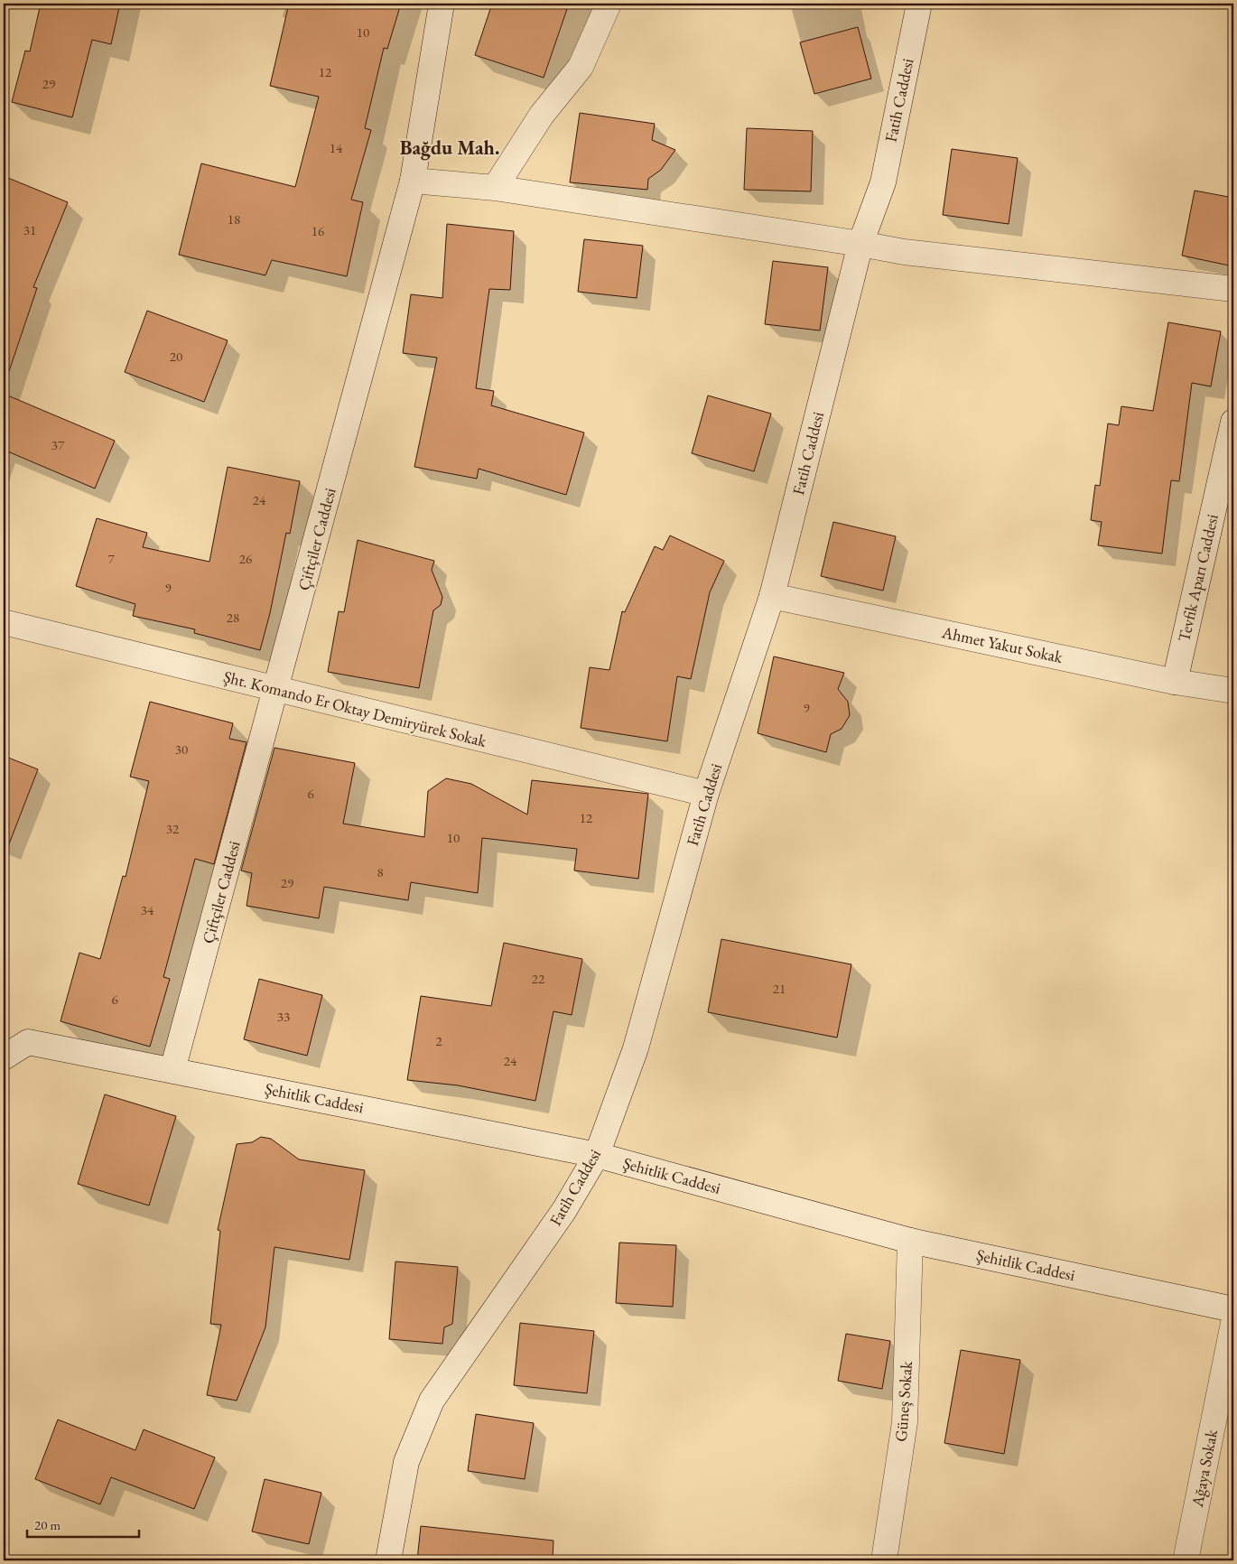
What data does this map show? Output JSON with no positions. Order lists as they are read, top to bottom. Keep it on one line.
{"streets":{"street":["Fatih Caddesi","Çiftçiler Caddesi","Tevfik Aparı Caddesi","Ahmet Yakut Sokak","Şht. Komando Er Oktay Demiryürek Sokak","Şehitlik Caddesi","Güneş Sokak","Ağaya Sokak"]},"crossings":[["Fatih Caddesi","Ahmet Yakut Sokak"],["Fatih Caddesi","Şht. Komando Er Oktay Demiryürek Sokak"],["Fatih Caddesi","Şehitlik Caddesi"],["Çiftçiler Caddesi","Şht. Komando Er Oktay Demiryürek Sokak"],["Çiftçiler Caddesi","Şehitlik Caddesi"],["Tevfik Aparı Caddesi","Ahmet Yakut Sokak"],["Şehitlik Caddesi","Güneş Sokak"]],"districts":["Bağdu Mah."],"house_numbers":["10","12","29","14","18","31","16","20","37","24","7","26","9","28","9","30","6","12","32","10","8","29","34","22","21","6","33","2","24"],"scale_bar":"20 m"}
